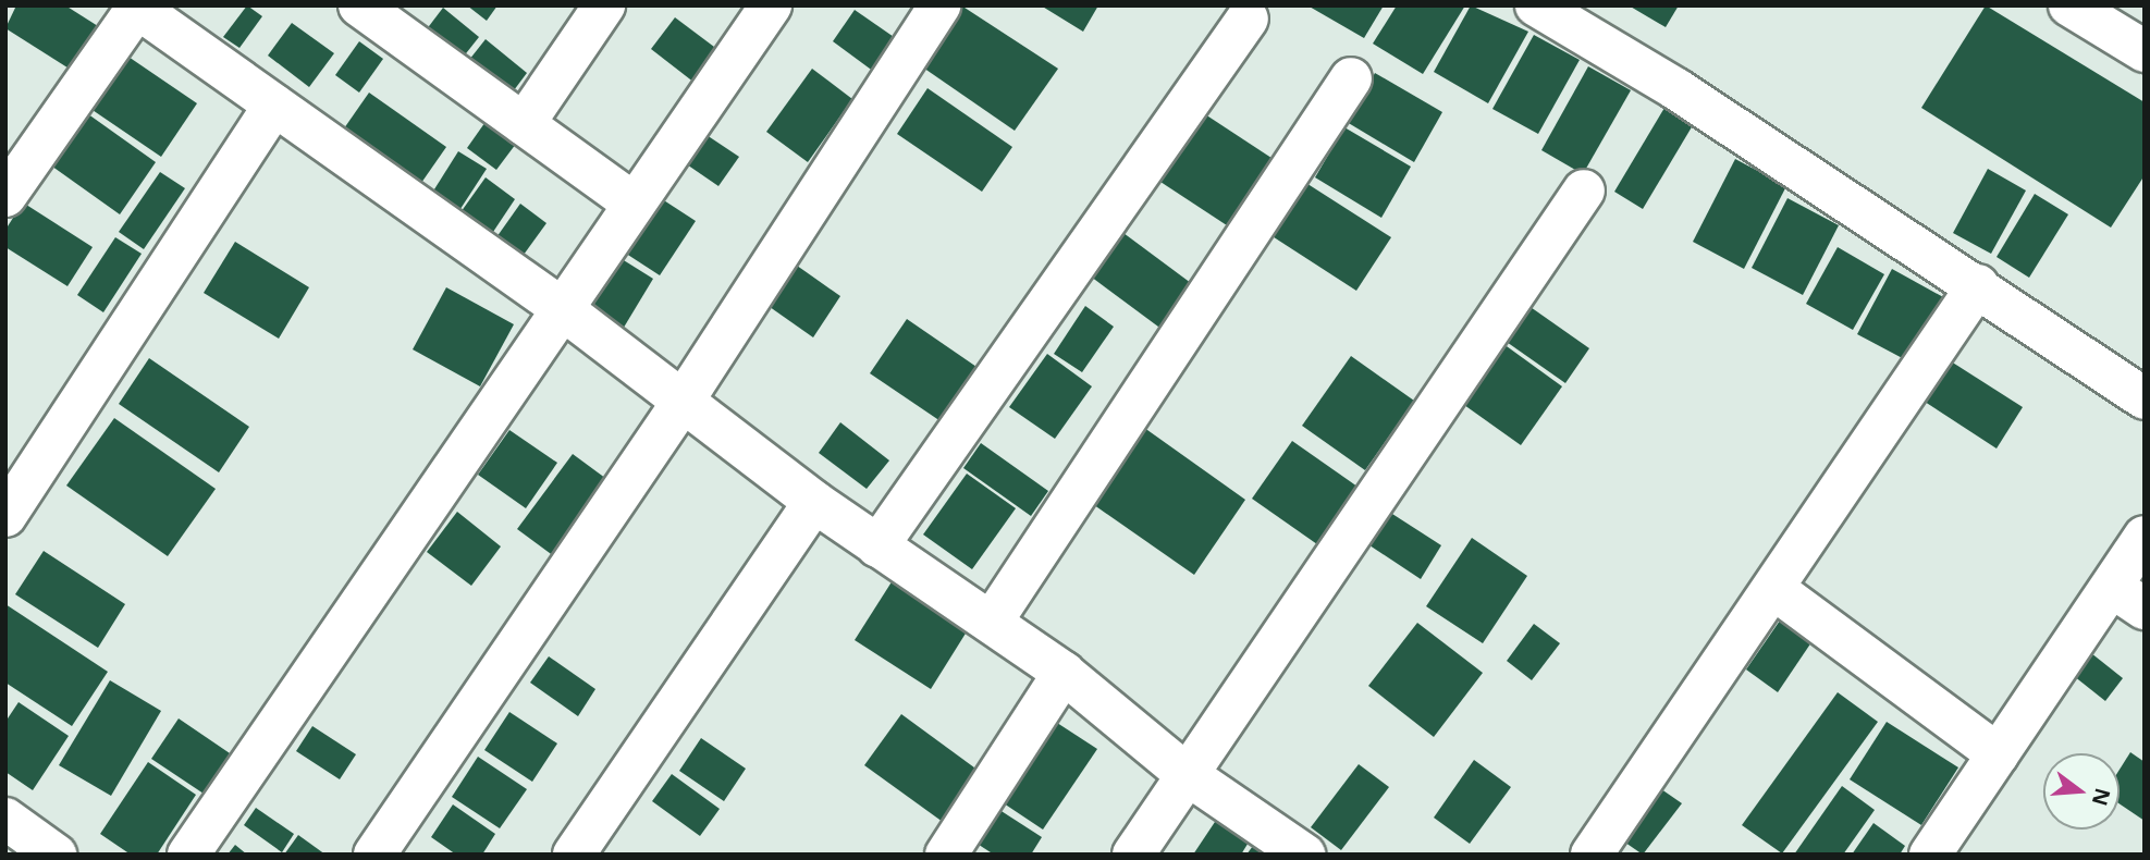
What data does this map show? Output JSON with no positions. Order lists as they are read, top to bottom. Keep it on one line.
{"north":"right"}
